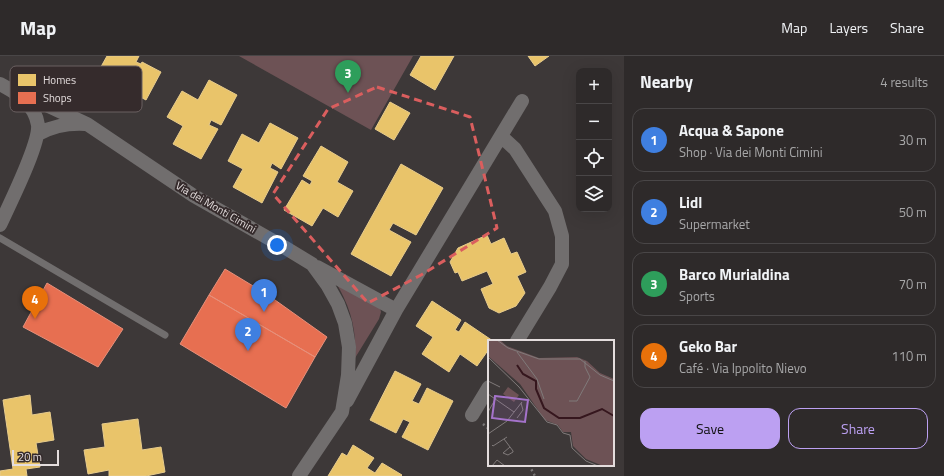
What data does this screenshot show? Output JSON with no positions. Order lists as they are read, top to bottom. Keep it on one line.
{"streets":{"street":["Via dei Monti Cimini"]},"legend":["Homes","Shops"],"scale_bar":"20 m","page":{"header":"Map","nav":["Map","Layers","Share"],"heading":["Nearby","4 results"],"pins":["3","1","4","2"],"map_buttons":["+","−"],"list":[{"mark":"1","name":"Acqua & Sapone","note":"Shop · Via dei Monti Cimini","value":"30 m"},{"mark":"2","name":"Lidl","note":"Supermarket","value":"50 m"},{"mark":"3","name":"Barco Murialdina","note":"Sports","value":"70 m"},{"mark":"4","name":"Geko Bar","note":"Café · Via Ippolito Nievo","value":"110 m"}],"buttons":["Save","Share"],"scale":"20 m"}}
